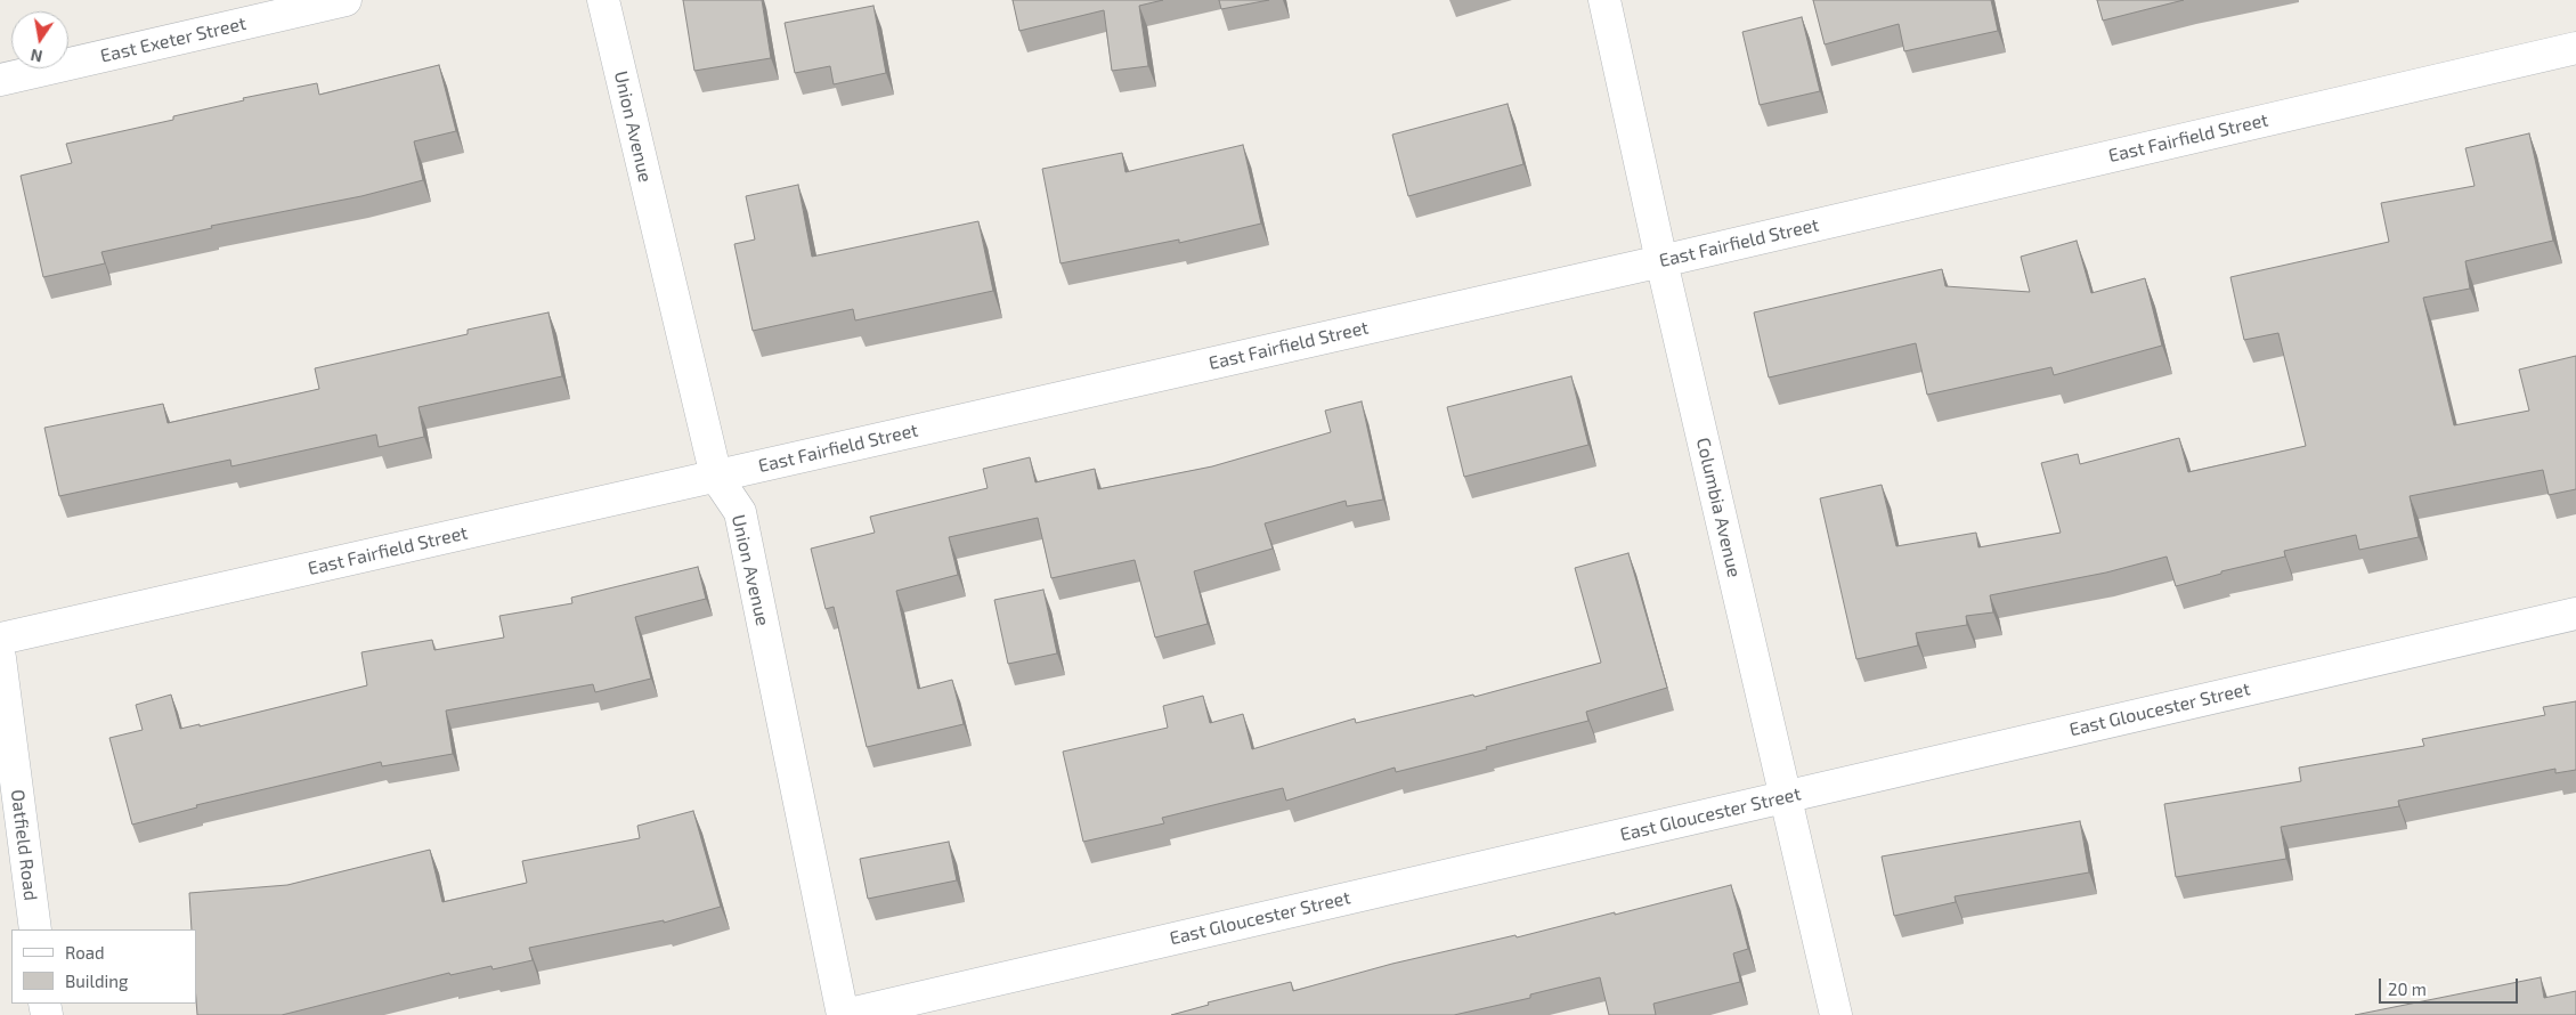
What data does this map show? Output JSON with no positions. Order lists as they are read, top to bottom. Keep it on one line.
{"streets":{"street":["East Exeter Street","Union Avenue","East Fairfield Street","Columbia Avenue","East Gloucester Street","Oatfield Road"]},"crossings":[["Union Avenue","East Fairfield Street"],["Union Avenue","East Gloucester Street"],["East Fairfield Street","Columbia Avenue"],["Columbia Avenue","East Gloucester Street"]],"legend":["Road","Building"],"scale_bar":"20 m","north":"bottom"}
